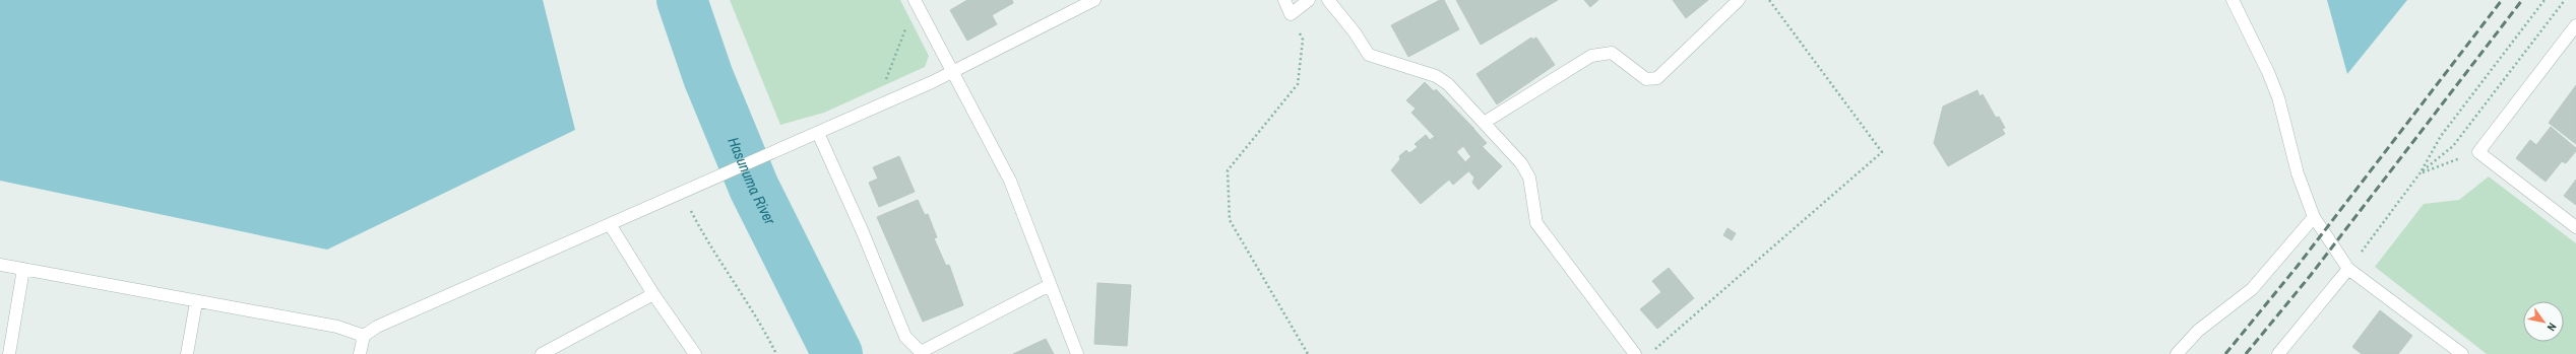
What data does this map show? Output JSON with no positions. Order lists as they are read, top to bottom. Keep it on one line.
{"water":["Hasunuma River"],"north":"bottom right"}
